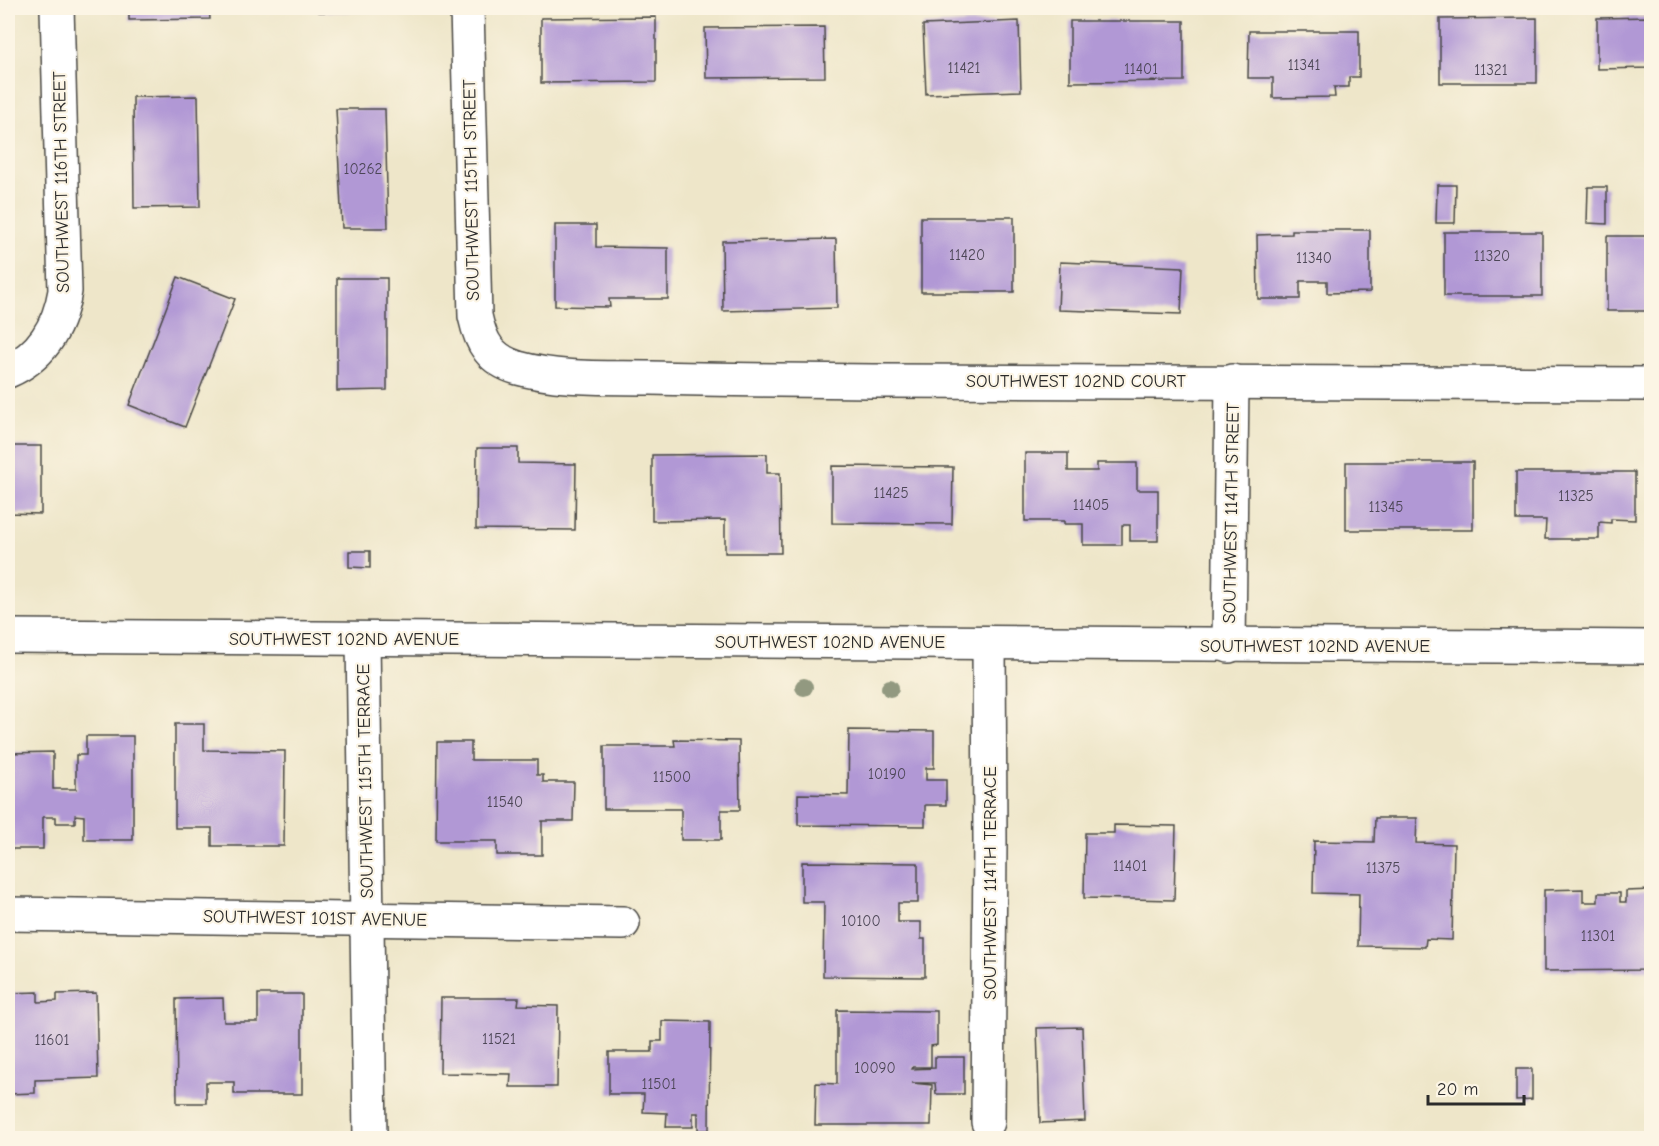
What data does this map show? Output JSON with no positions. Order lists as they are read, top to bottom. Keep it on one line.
{"streets":{"street":["SOUTHWEST 116TH STREET","SOUTHWEST 115TH STREET","SOUTHWEST 102ND COURT","SOUTHWEST 114TH STREET","SOUTHWEST 102ND AVENUE","SOUTHWEST 115TH TERRACE","SOUTHWEST 114TH TERRACE","SOUTHWEST 101ST AVENUE"]},"crossings":[["SOUTHWEST 115TH STREET","SOUTHWEST 102ND COURT"],["SOUTHWEST 102ND COURT","SOUTHWEST 114TH STREET"],["SOUTHWEST 114TH STREET","SOUTHWEST 102ND AVENUE"],["SOUTHWEST 102ND AVENUE","SOUTHWEST 115TH TERRACE"],["SOUTHWEST 102ND AVENUE","SOUTHWEST 114TH TERRACE"],["SOUTHWEST 115TH TERRACE","SOUTHWEST 101ST AVENUE"]],"house_numbers":["11341","11421","11401","11321","10262","11420","11320","11340","11425","11325","11405","11345","10190","11500","11540","11401","11375","10100","11301","11521","11601","10090","11501"],"scale_bar":"20 m"}
